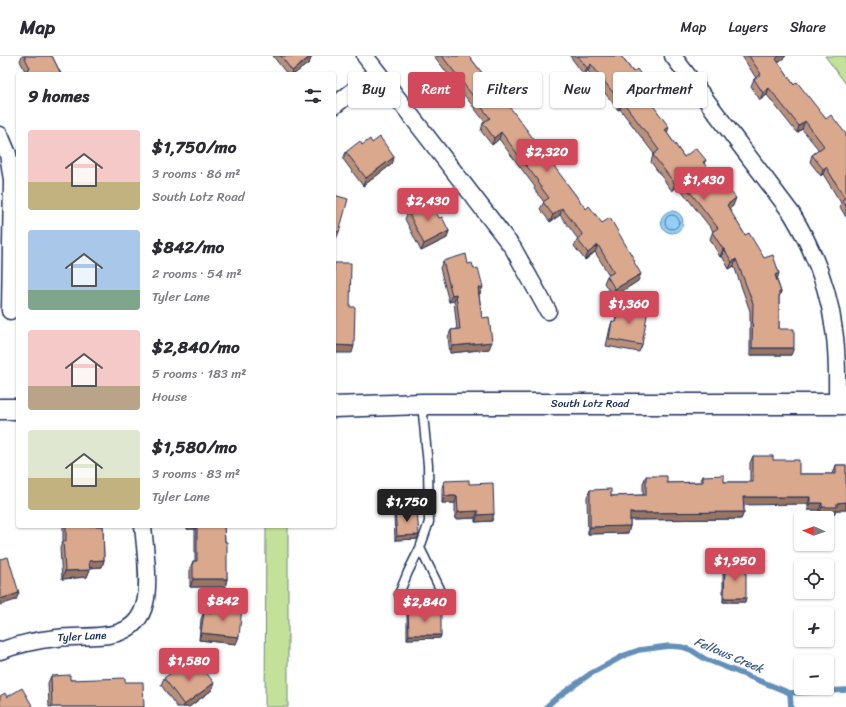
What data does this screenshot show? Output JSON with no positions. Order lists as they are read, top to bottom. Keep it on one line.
{"streets":{"street":["South Lotz Road","Tyler Lane"]},"water":["Fellows Creek"],"north":"left","page":{"header":"Map","nav":["Map","Layers","Share"],"chip":["Buy","Rent","Filters","New","Apartment"],"heading":"9 homes","list":[{"name":"$1,750/mo","note":"3 rooms · 86 m² · South Lotz Road"},{"name":"$842/mo","note":"2 rooms · 54 m² · Tyler Lane"},{"name":"$2,840/mo","note":"5 rooms · 183 m² · House"},{"name":"$1,580/mo","note":"3 rooms · 83 m² · Tyler Lane"}],"price":["$2,320","$1,430","$2,430","$1,360","$1,750","$1,950","$842","$2,840","$1,580"],"map_buttons":["+","−"]}}
